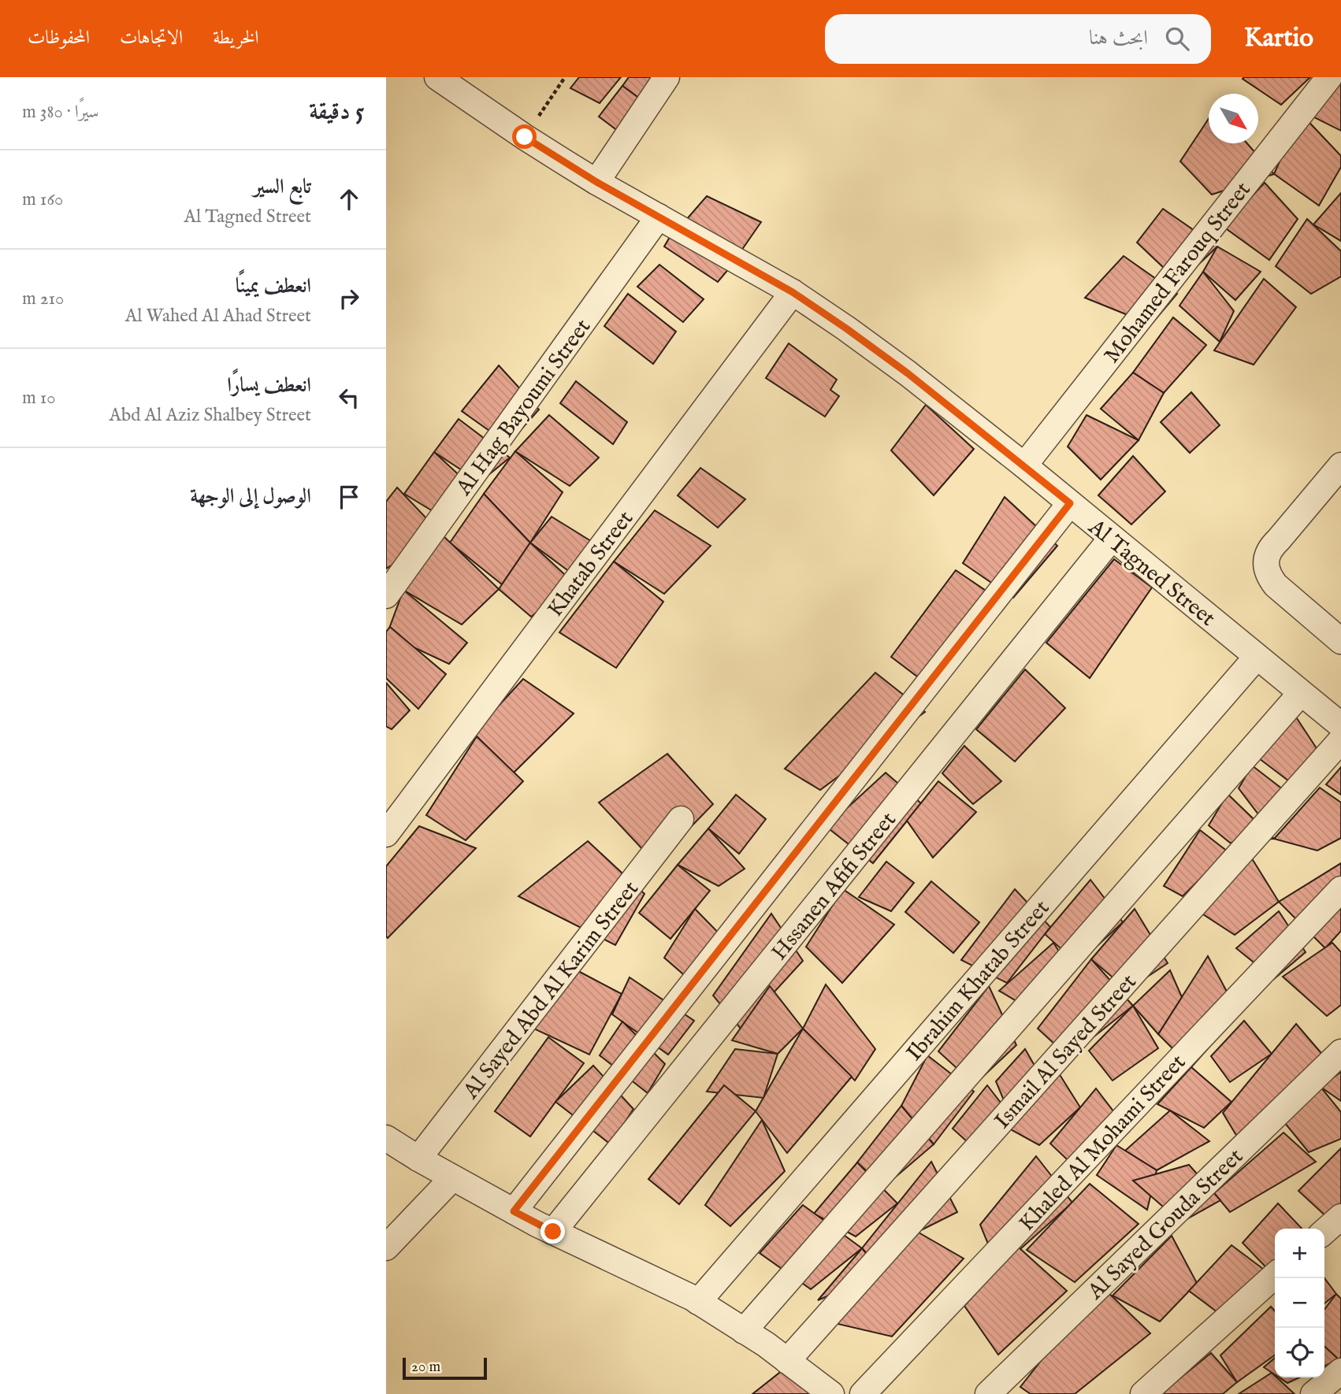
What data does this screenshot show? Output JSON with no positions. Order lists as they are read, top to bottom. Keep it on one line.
{"streets":{"street":["Mohamed Farouq Street","Al Hag Bayoumi Street","Khatab Street","Al Tagned Street","Hssanen Afifi Street","Ibrahim Khatab Street","Al Sayed Abd Al Karim Street","Ismail Al Sayed Street","Khaled Al Mohami Street","Al Sayed Gouda Street"]},"crossings":[["Mohamed Farouq Street","Al Tagned Street"],["Al Hag Bayoumi Street","Al Tagned Street"],["Khatab Street","Al Tagned Street"],["Al Tagned Street","Hssanen Afifi Street"],["Al Tagned Street","Ibrahim Khatab Street"]],"scale_bar":"20 m","north":"bottom right","page":{"header":"Kartio","search":"ابحث هنا","nav":["الخريطة","الاتجاهات","المحفوظات"],"heading":["5 دقيقة","سيرًا · 380 m"],"list":[["تابع السير","Al Tagned Street","160 m"],["انعطف يمينًا","Al Wahed Al Ahad Street","210 m"],["انعطف يسارًا","Abd Al Aziz Shalbey Street","10 m"],"الوصول إلى الوجهة"],"map_buttons":["+","−"],"scale":"20 m"}}
